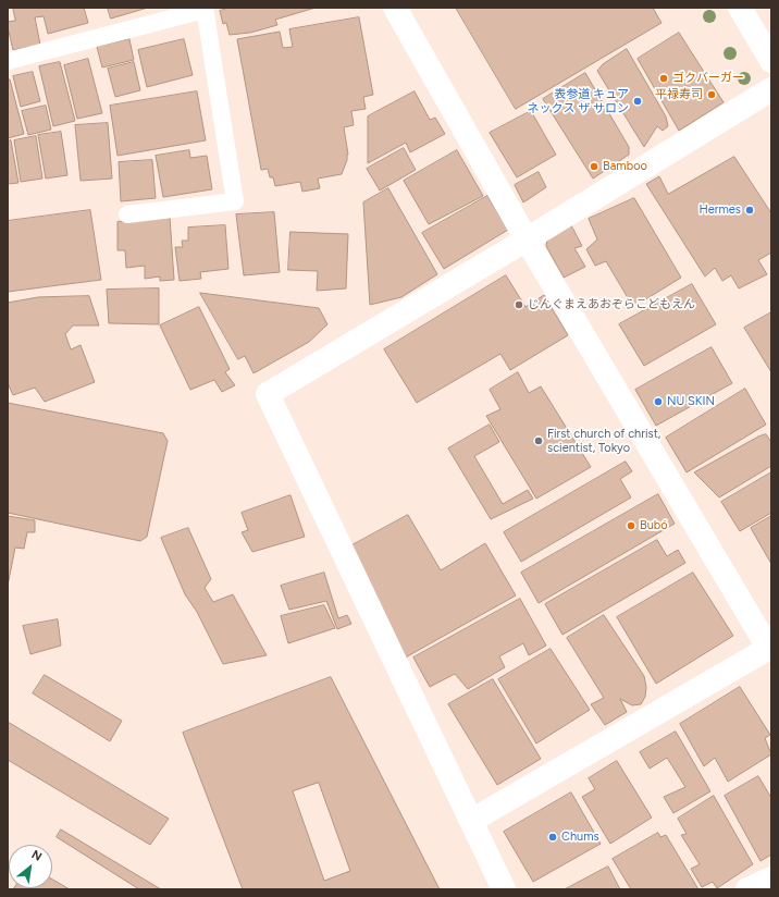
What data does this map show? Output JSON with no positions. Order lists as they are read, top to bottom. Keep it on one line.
{"places":["ゴクバーガー","平禄寿司","表参道 キュア ネックス ザ サロン","Bamboo","Hermes","じんぐまえあおぞらこどもえん","NU SKIN","First church of christ, scientist, Tokyo","Bubó","Chums"],"north":"top right"}
